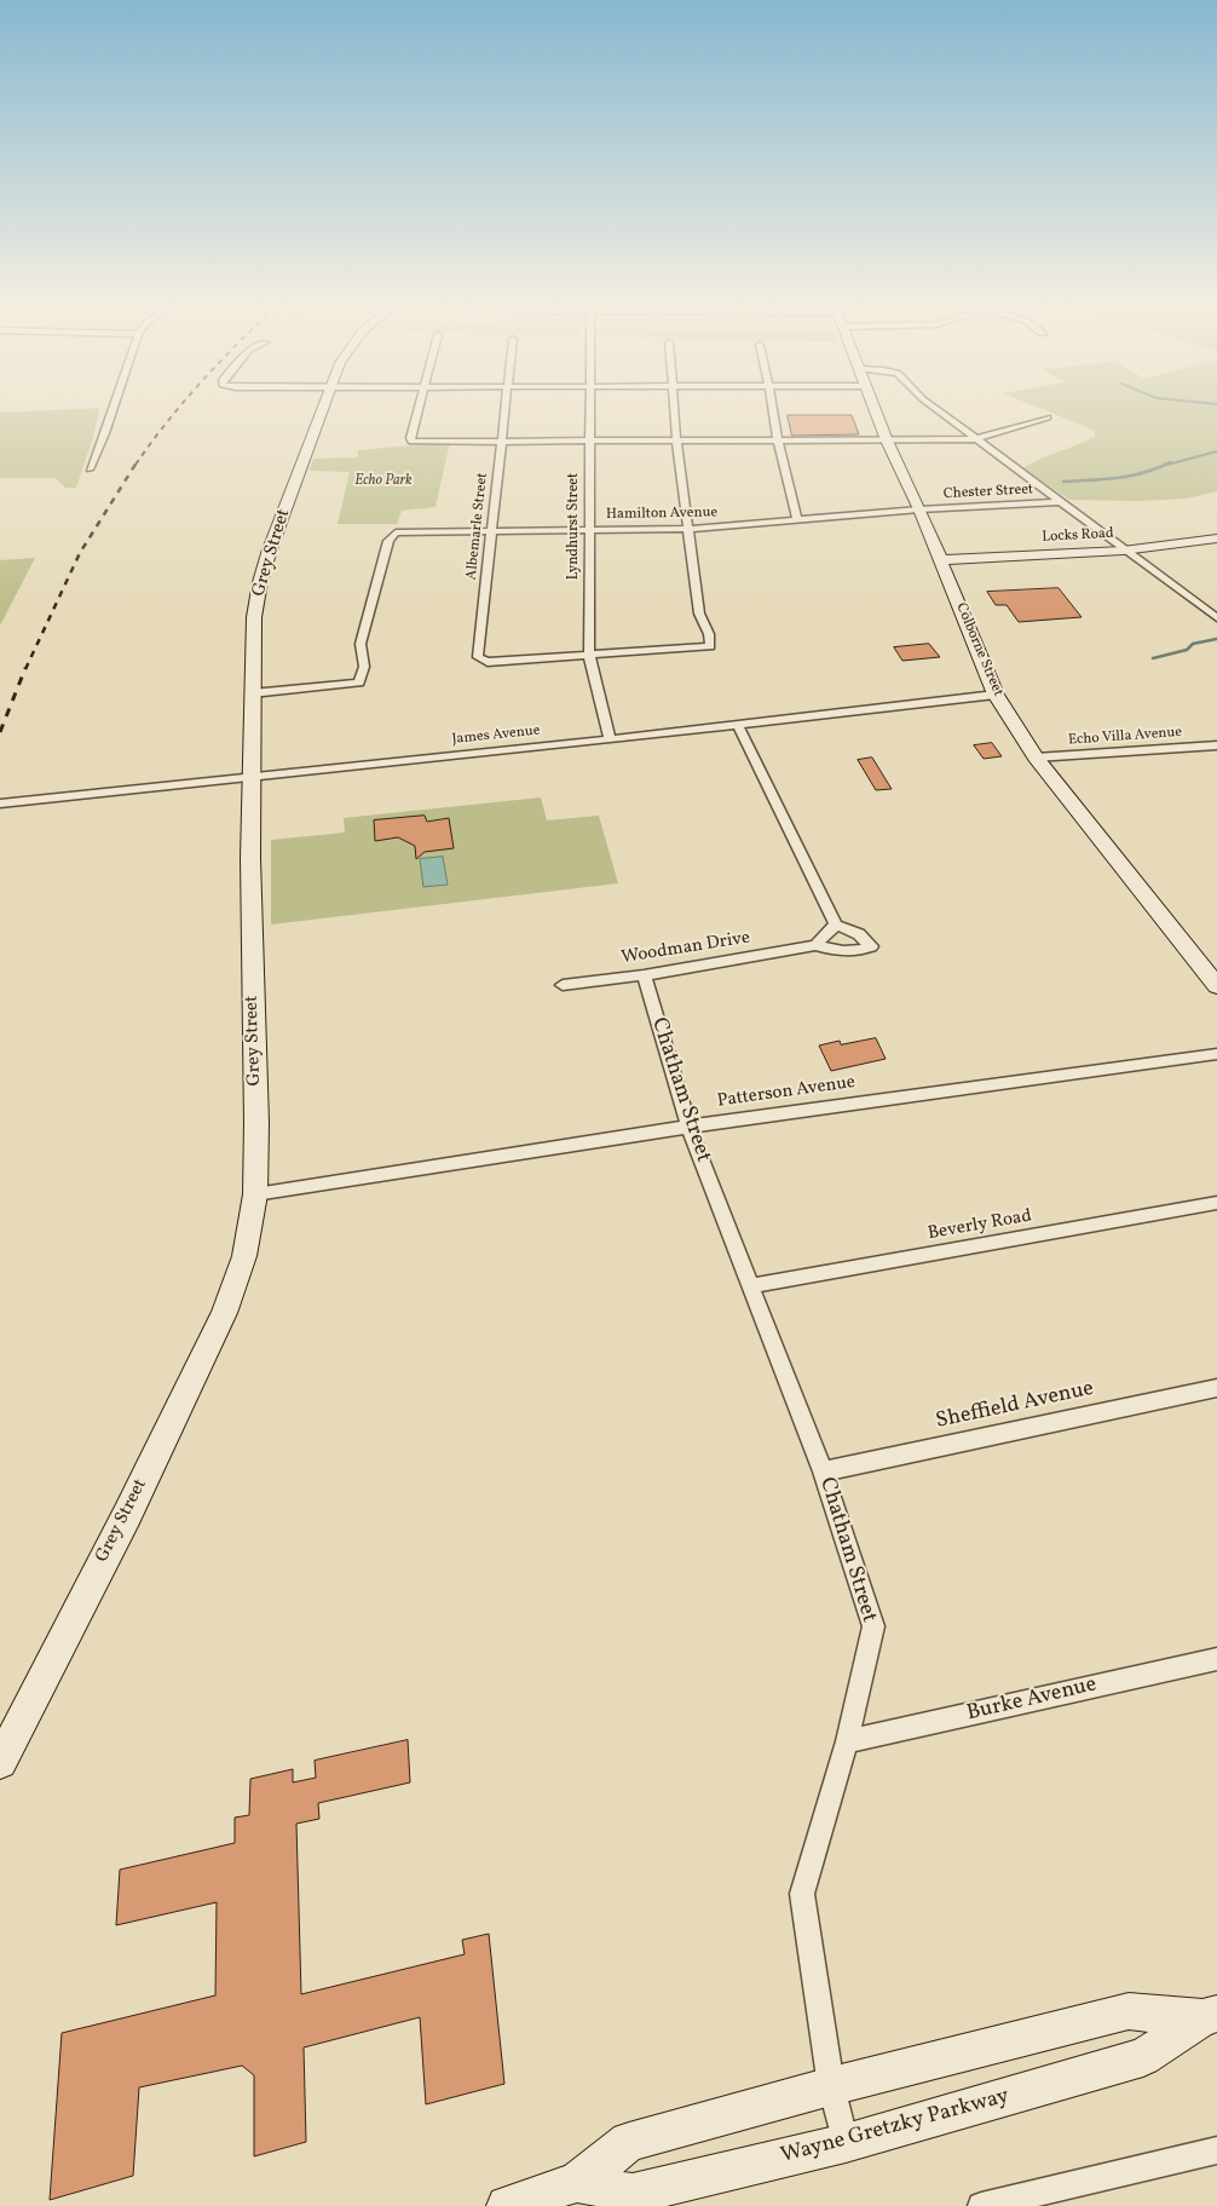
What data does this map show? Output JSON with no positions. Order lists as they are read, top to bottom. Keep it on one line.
{"streets":{"main road":["Wayne Gretzky Parkway"],"street":["Chester Street","Hamilton Avenue","Albemarle Street","Lyndhurst Street","Locks Road","Grey Street","Colborne Street","James Avenue","Echo Villa Avenue","Woodman Drive","Chatham Street","Patterson Avenue","Beverly Road","Sheffield Avenue","Burke Avenue"]},"crossings":[["Chester Street","Hamilton Avenue"],["Chester Street","Colborne Street"],["Hamilton Avenue","Albemarle Street"],["Hamilton Avenue","Lyndhurst Street"],["Hamilton Avenue","Grey Street"],["Hamilton Avenue","Colborne Street"],["Albemarle Street","Lyndhurst Street"],["Lyndhurst Street","James Avenue"],["Locks Road","Colborne Street"],["Grey Street","James Avenue"],["Grey Street","Patterson Avenue"],["Colborne Street","James Avenue"],["Colborne Street","Echo Villa Avenue"],["Woodman Drive","Chatham Street"],["Chatham Street","Patterson Avenue"],["Chatham Street","Beverly Road"],["Chatham Street","Sheffield Avenue"],["Chatham Street","Burke Avenue"],["Chatham Street","Wayne Gretzky Parkway"]],"parks":["Echo Park"]}
